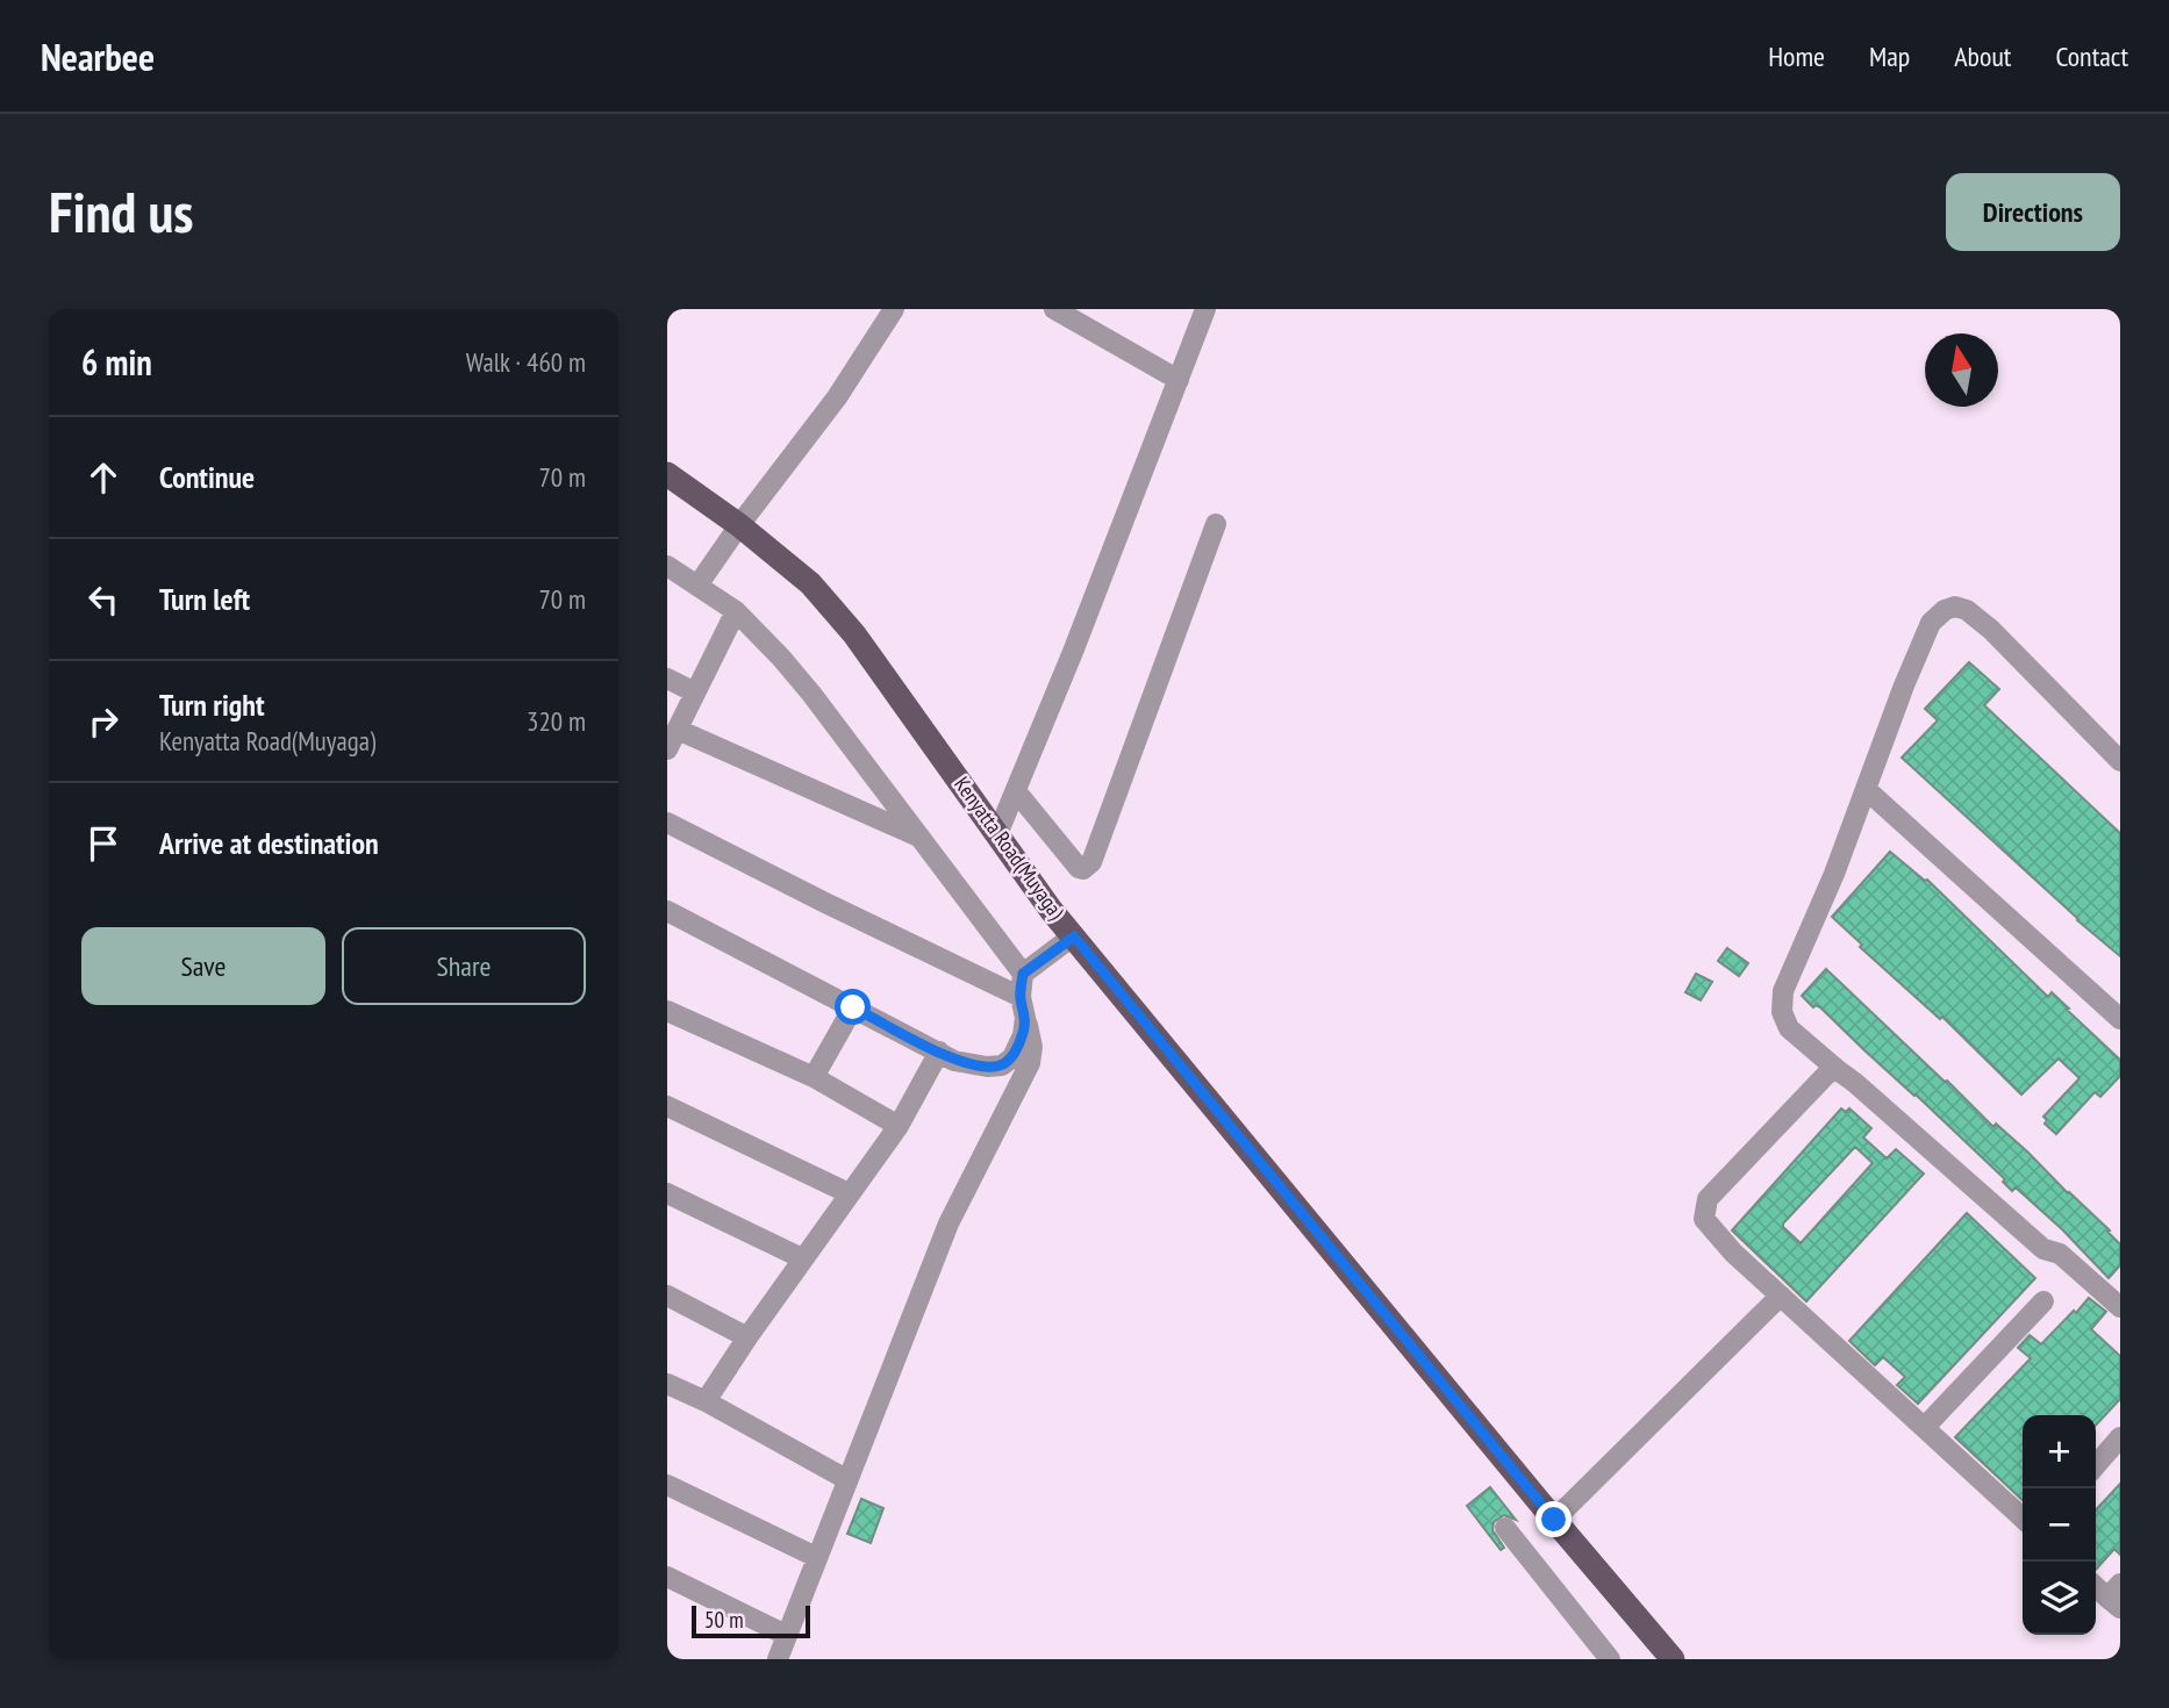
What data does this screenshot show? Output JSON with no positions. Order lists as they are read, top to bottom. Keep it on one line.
{"streets":{"main road":["Kenyatta Road(Muyaga)"]},"scale_bar":"50 m","north":"top","page":{"header":"Nearbee","nav":["Home","Map","About","Contact"],"buttons":["Directions",["Save","Share"]],"title":"Find us","heading":["6 min","Walk · 460 m"],"list":[["Continue","70 m"],["Turn left","70 m"],["Turn right","Kenyatta Road(Muyaga)","320 m"],"Arrive at destination"],"map_buttons":["+","−"],"scale":"50 m"}}
